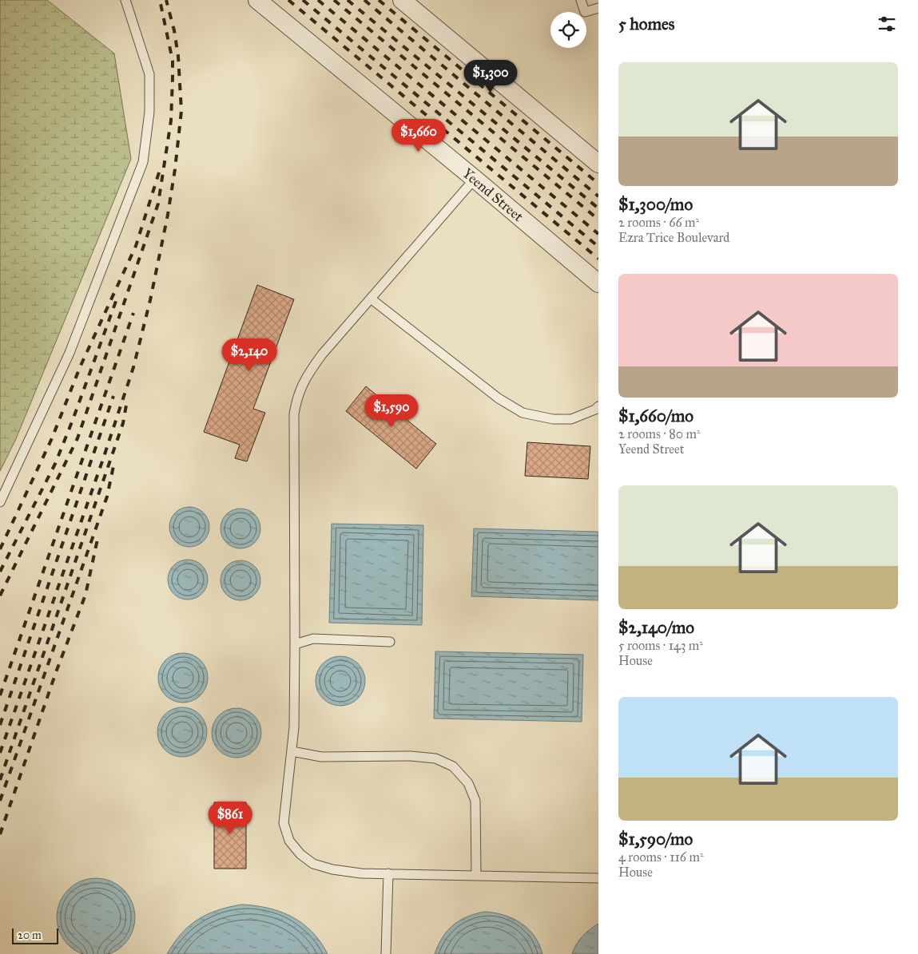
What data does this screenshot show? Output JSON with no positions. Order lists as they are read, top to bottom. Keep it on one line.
{"streets":{"street":["Yeend Street"]},"scale_bar":"20 m","page":{"heading":"5 homes","list":[{"name":"$1,300/mo","note":"2 rooms · 66 m² · Ezra Trice Boulevard"},{"name":"$1,660/mo","note":"2 rooms · 80 m² · Yeend Street"},{"name":"$2,140/mo","note":"5 rooms · 143 m² · House"},{"name":"$1,590/mo","note":"4 rooms · 116 m² · House"}],"price":["$1,300","$1,660","$2,140","$1,590","$861"],"scale":"20 m"}}
